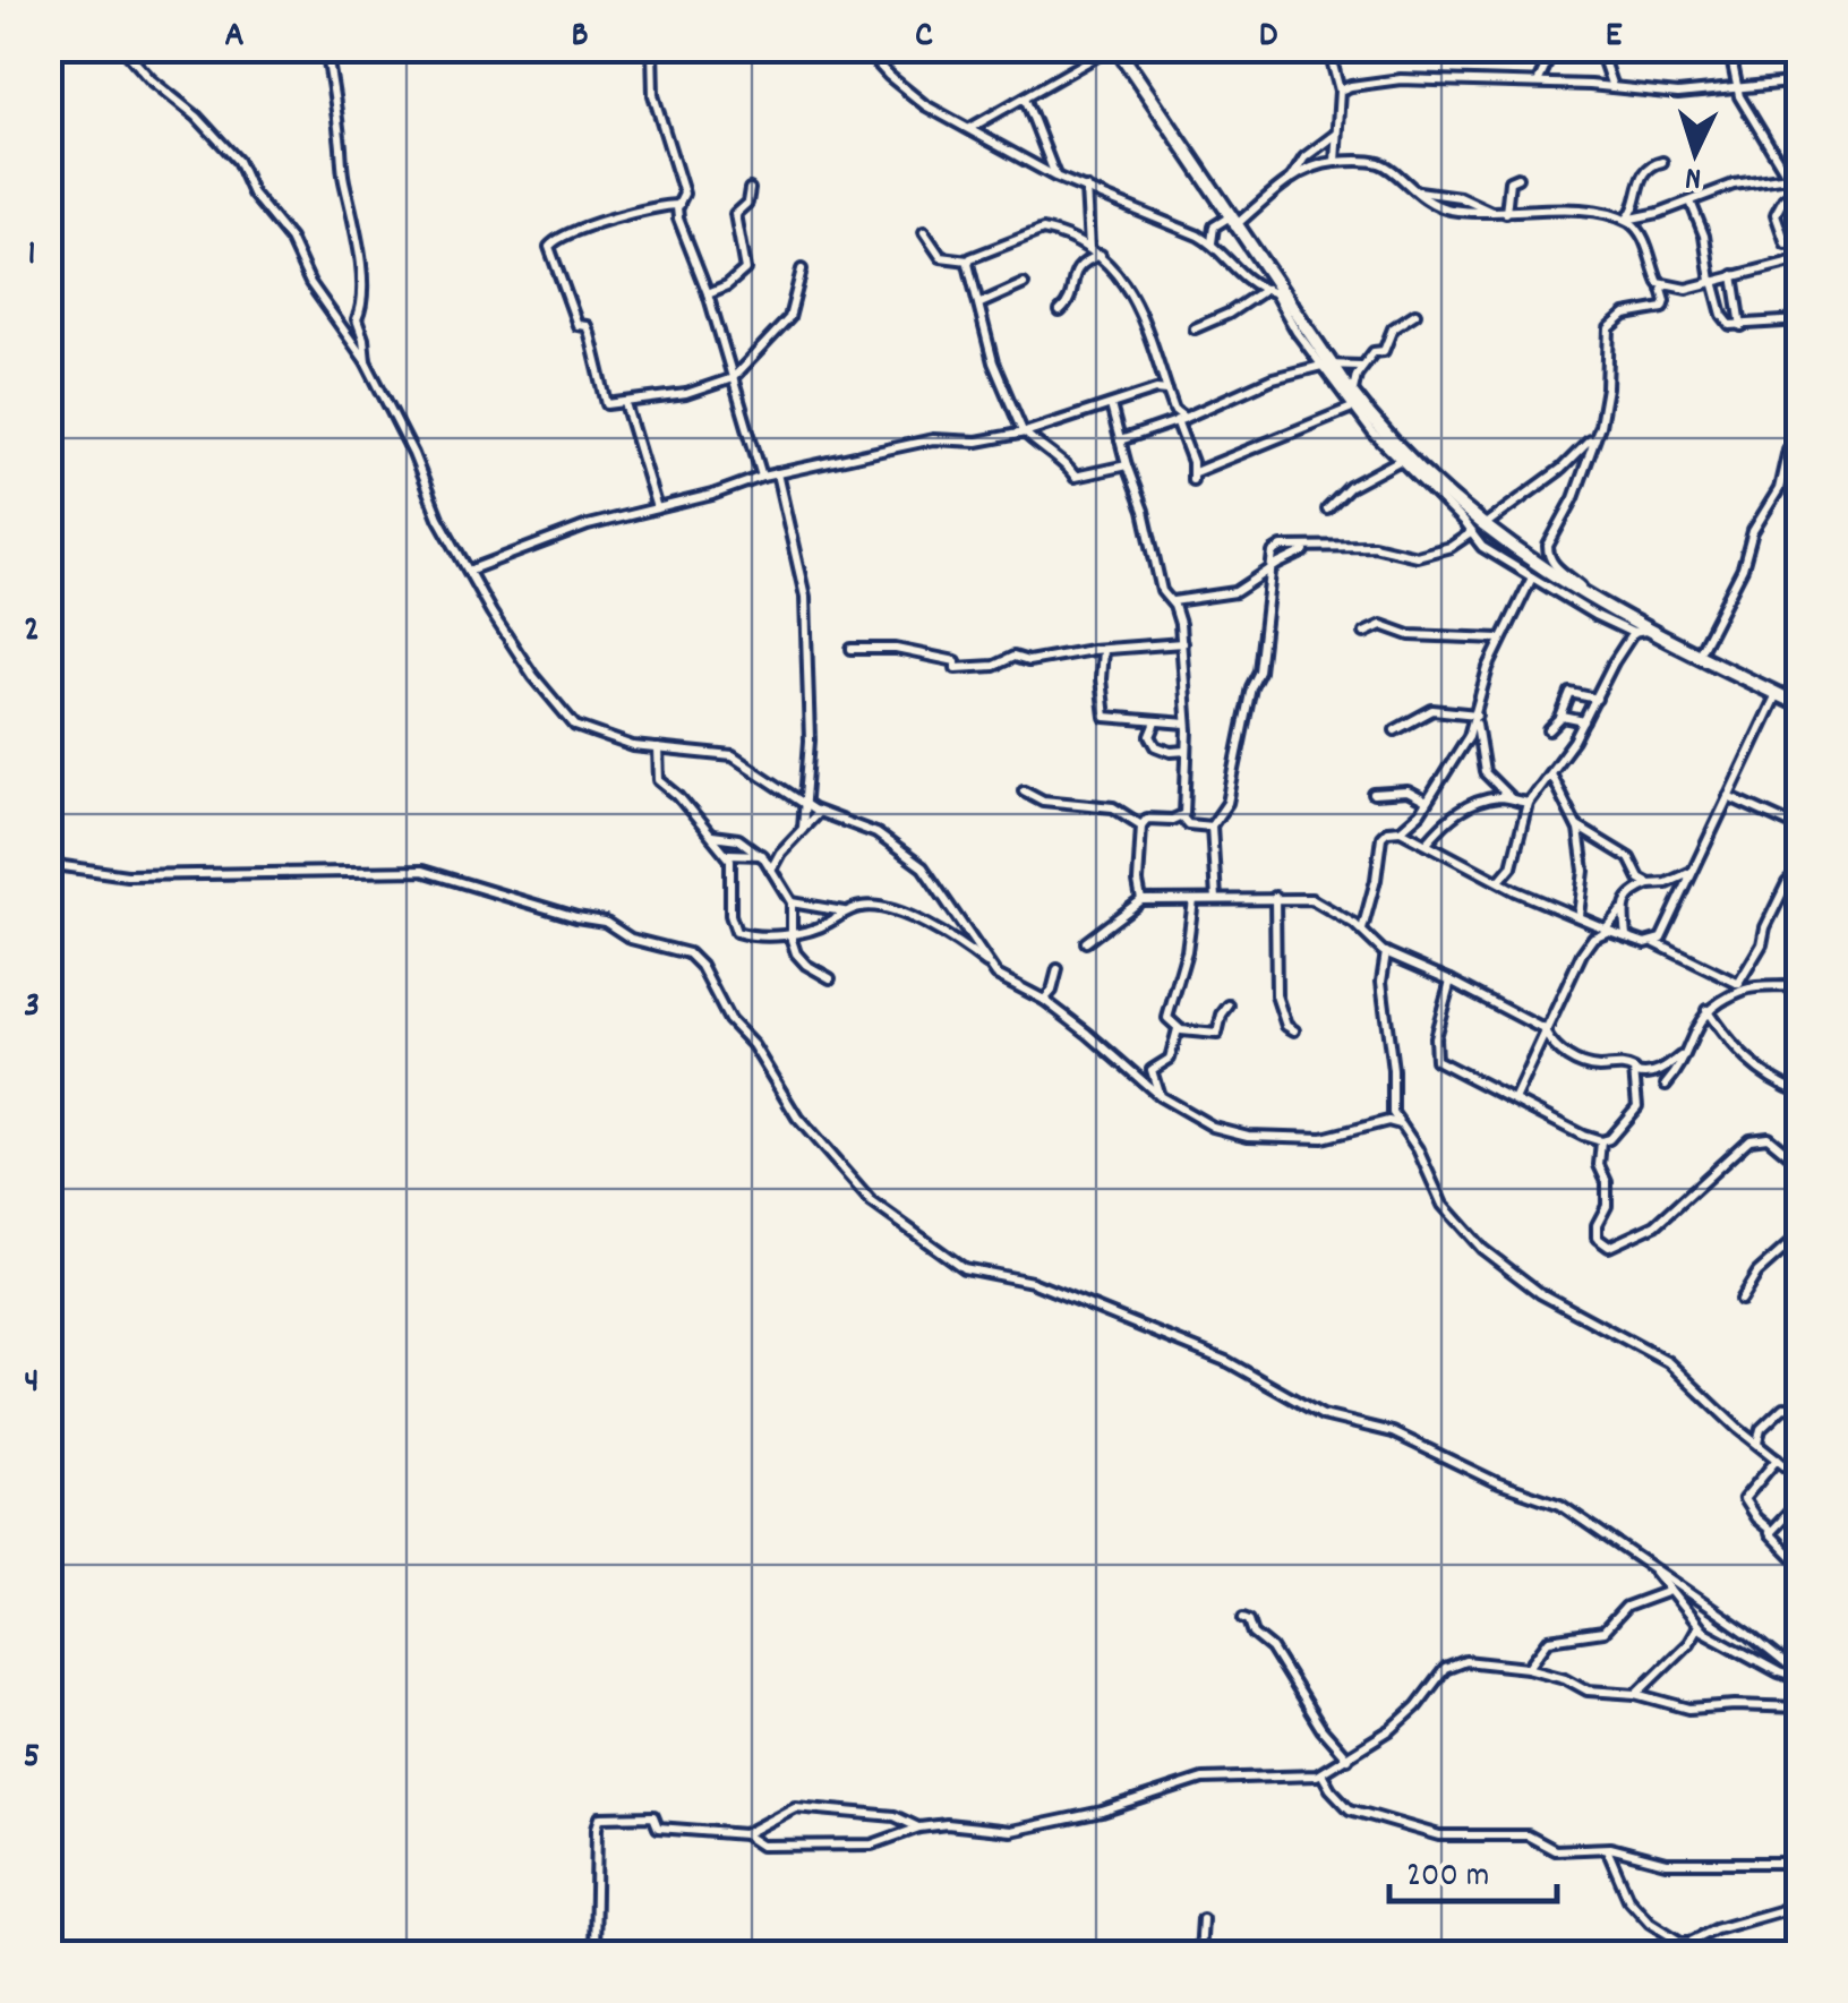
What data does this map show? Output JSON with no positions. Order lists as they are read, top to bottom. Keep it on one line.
{"scale_bar":"200 m","north":"bottom","grid":{"columns":["A","B","C","D","E"],"rows":["1","2","3","4","5"]}}
